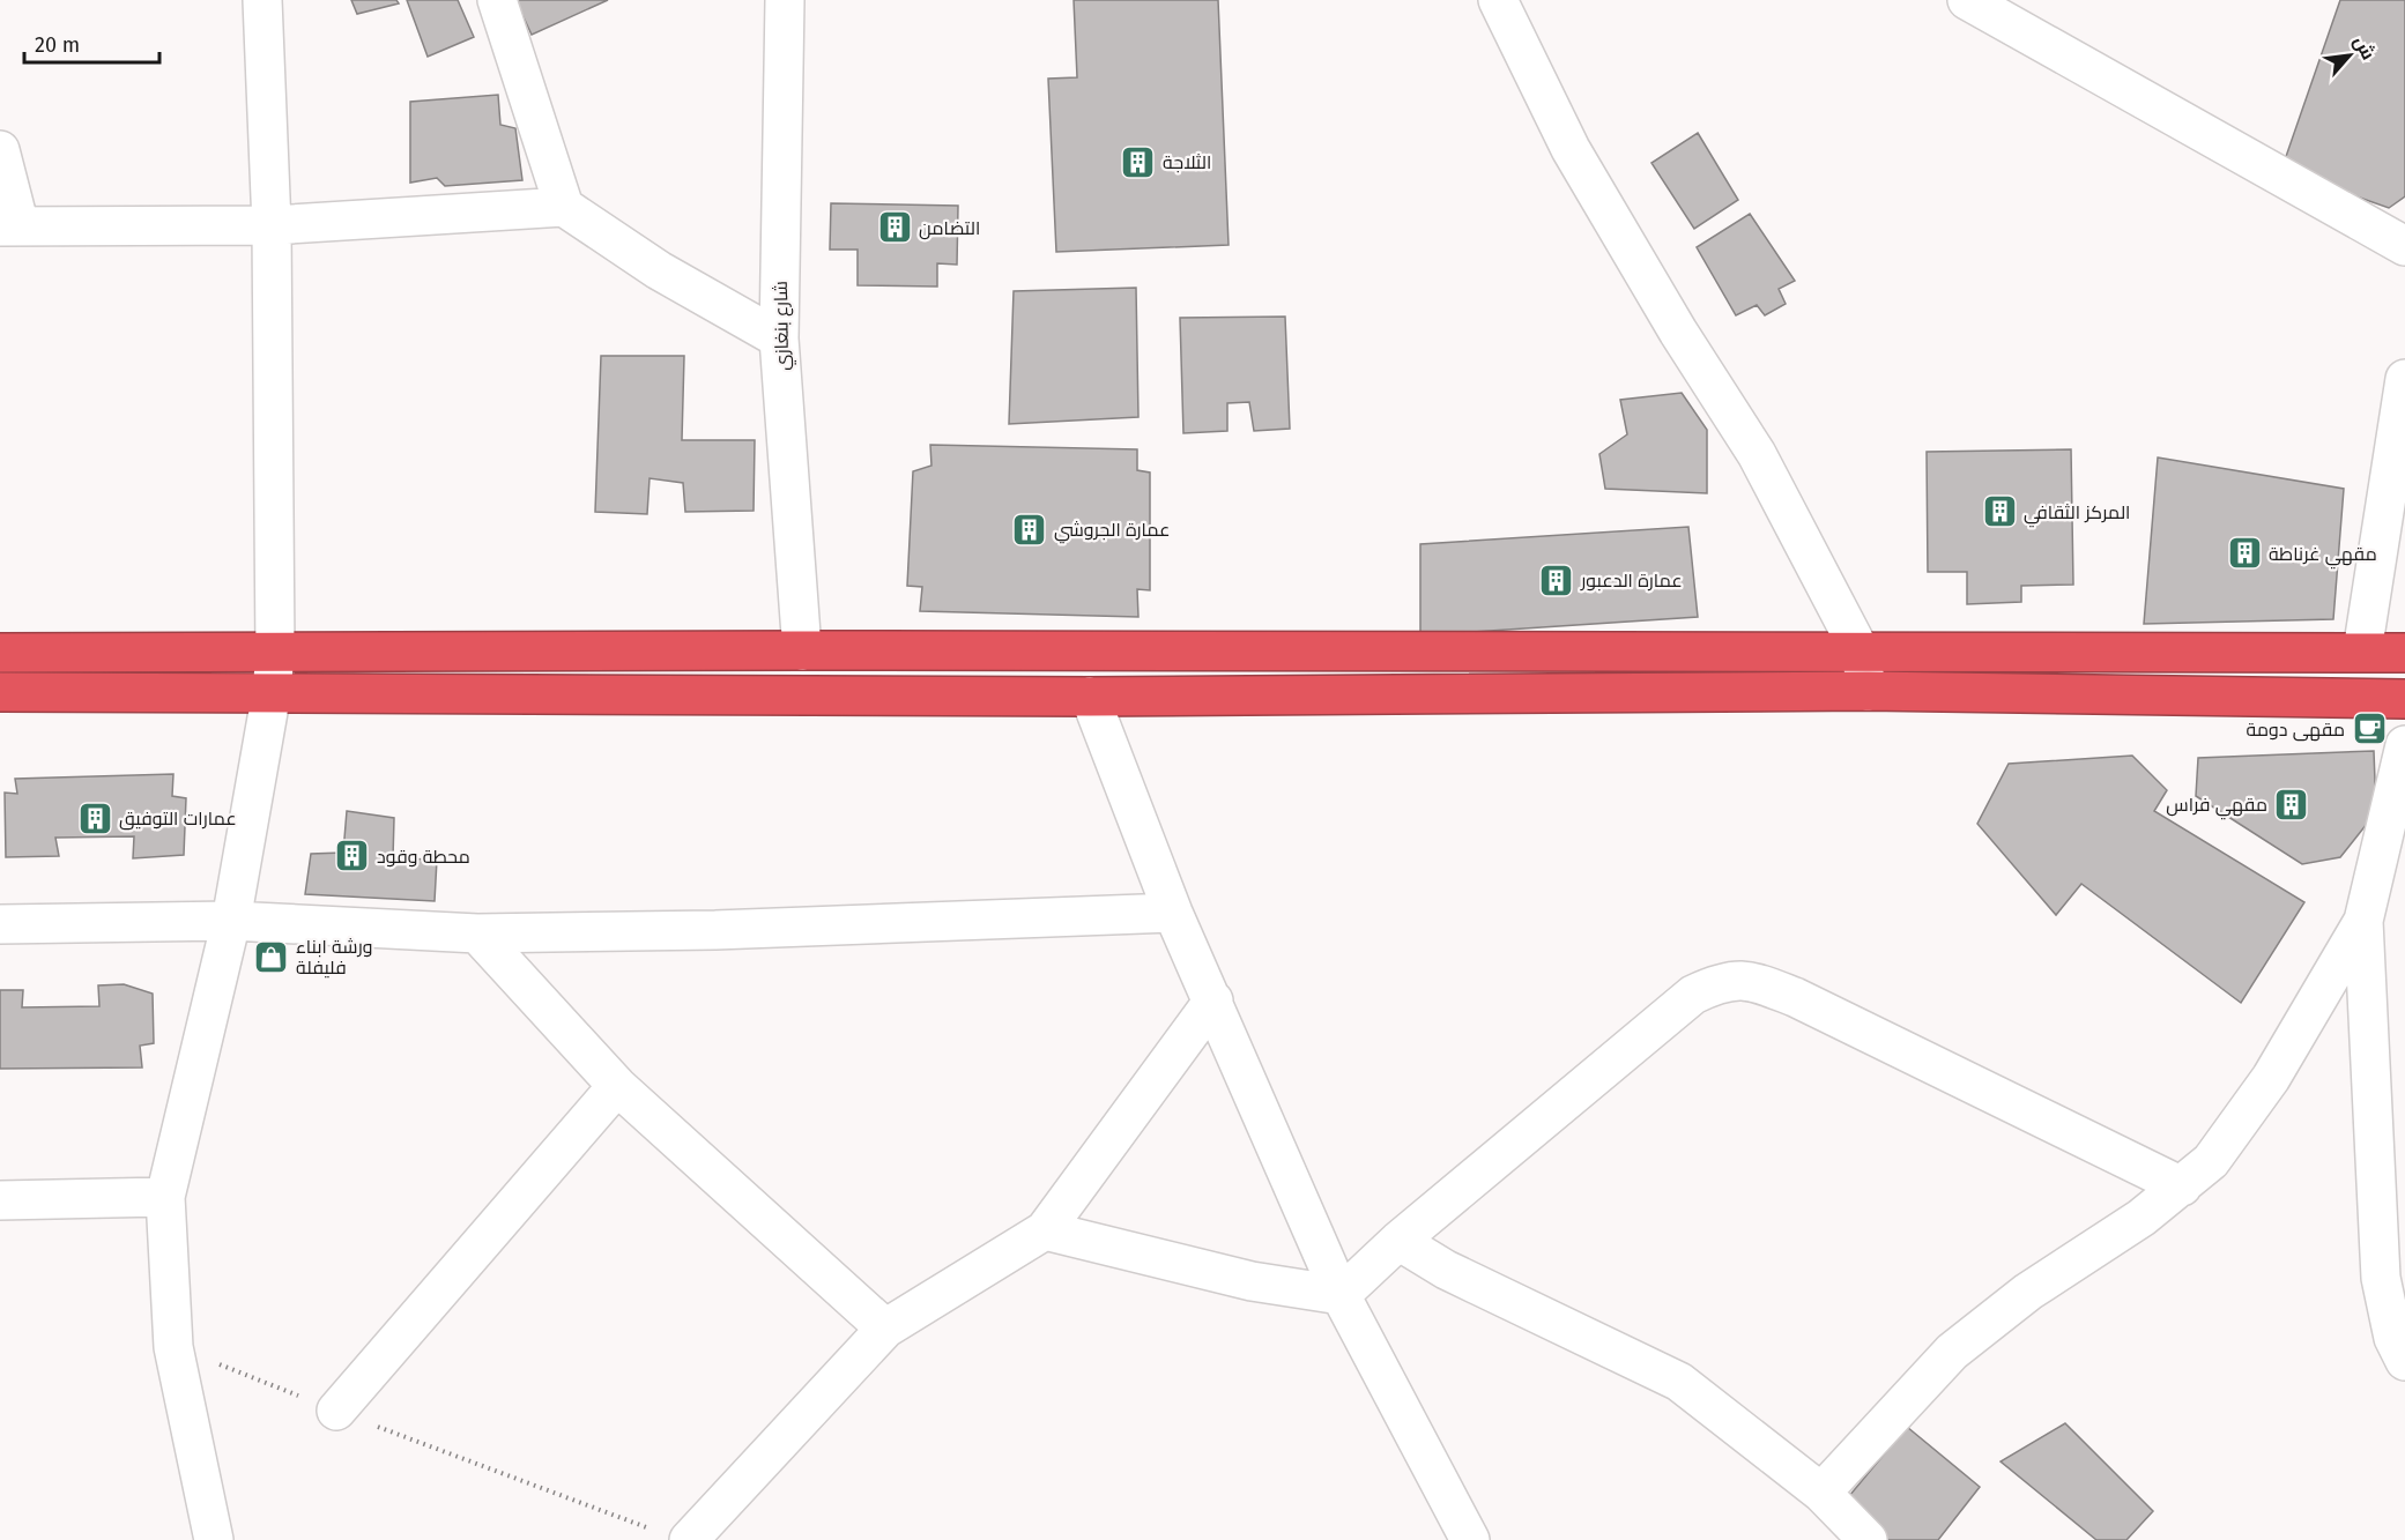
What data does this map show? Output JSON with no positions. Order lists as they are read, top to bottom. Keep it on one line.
{"streets":{"street":["شارع بنغازي"]},"places":{"building":["الثلاجة","التضامن","المركز الثقافي","عمارة الجروشي","مقهي غرناطة","عمارة الدعبور","مقهي فراس","عمارات التوفيق","محطة وقود"],"cafe":["مقهى دومة"],"shop":["ورشة ابناء فليفلة"]},"scale_bar":"20 m","north":"top right"}
